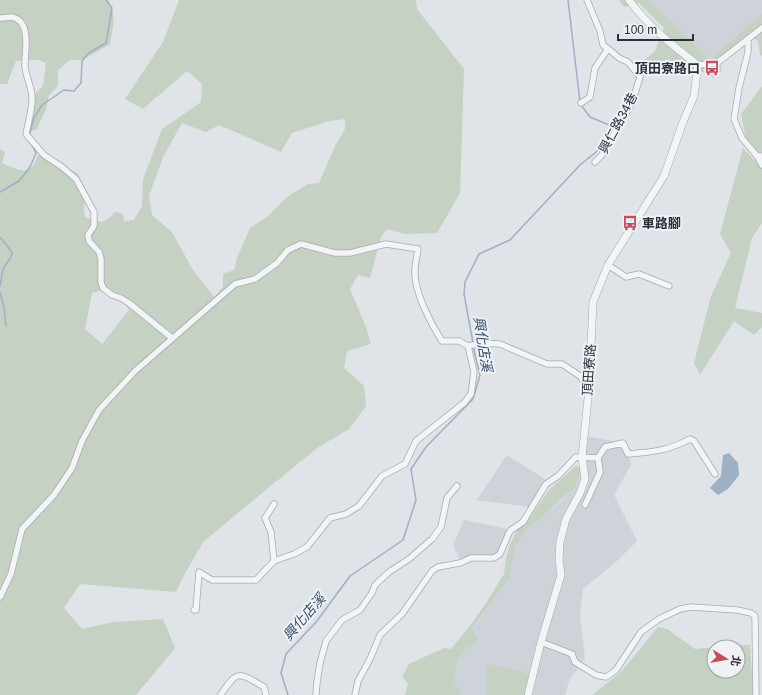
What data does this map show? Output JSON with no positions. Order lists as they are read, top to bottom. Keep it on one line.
{"streets":{"street":["興仁路34巷","頂田寮路"]},"water":["興化店溪"],"places":{"bus stop":["頂田寮路口","車路腳"]},"scale_bar":"100 m","north":"right"}
